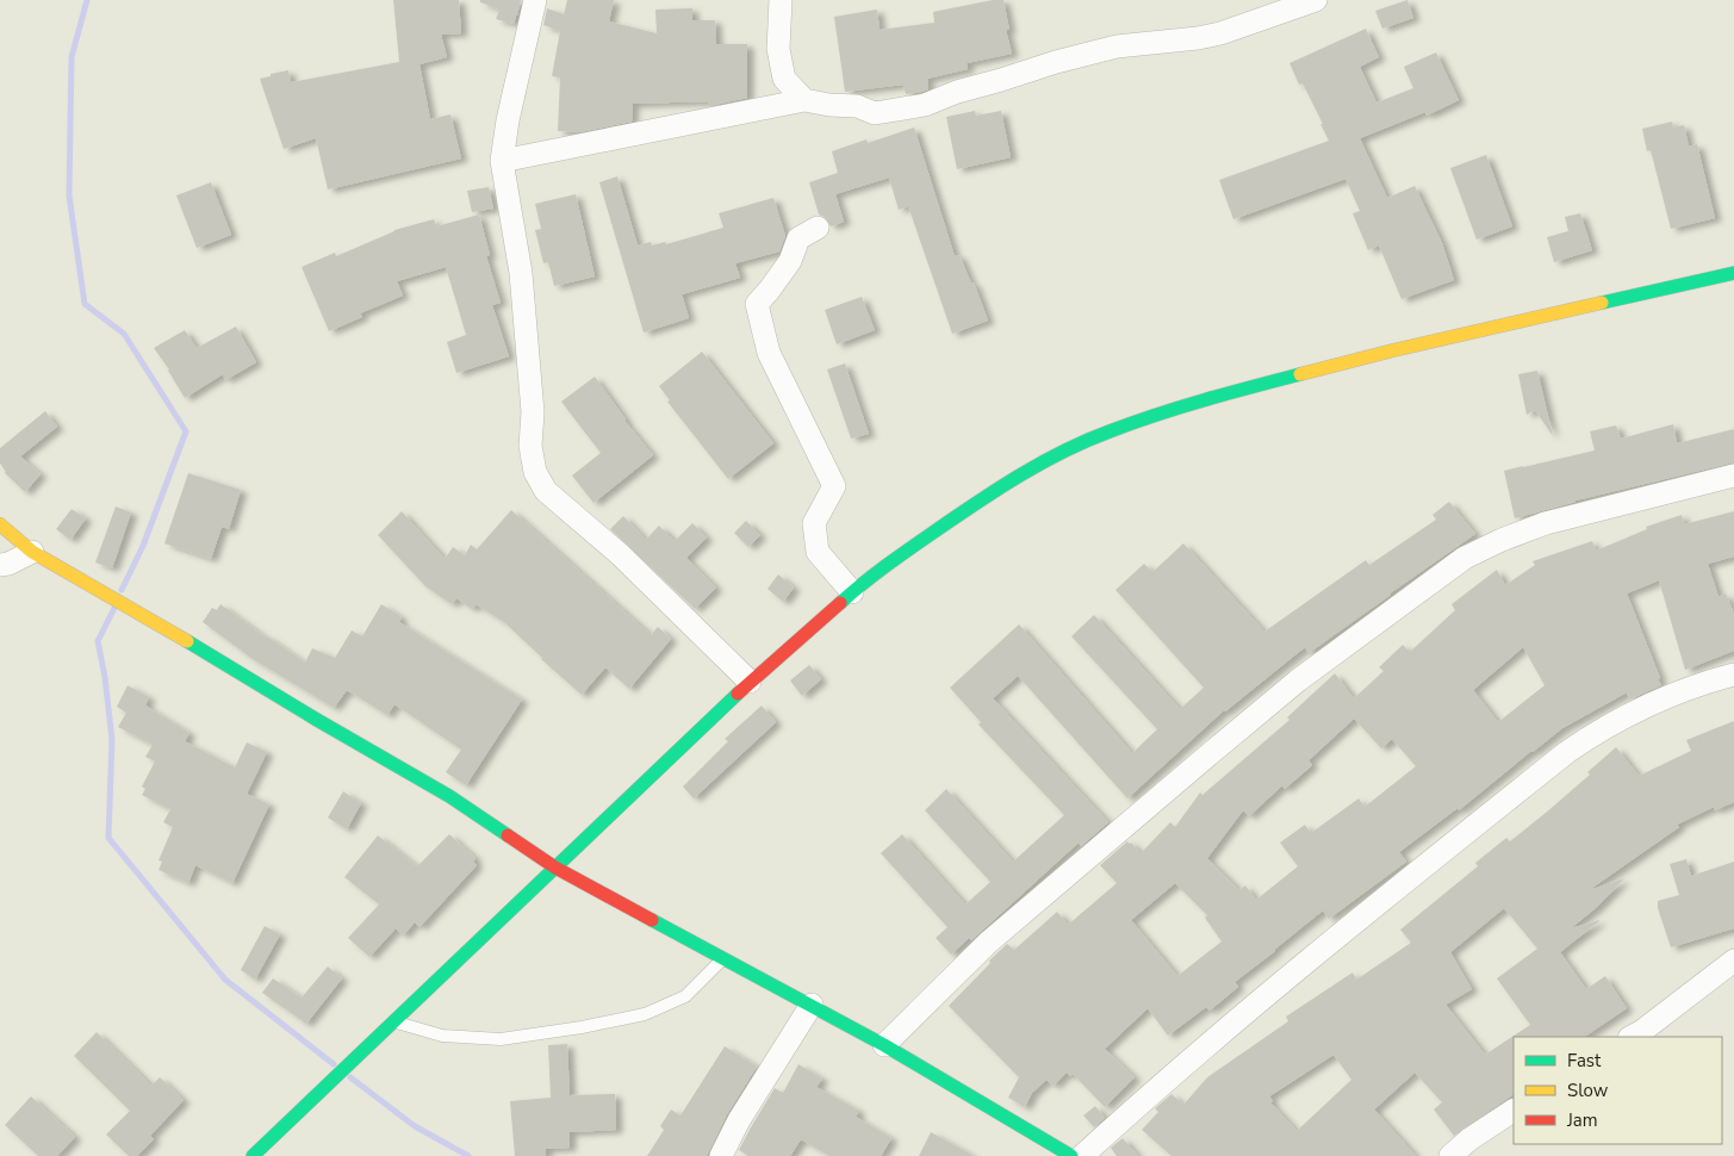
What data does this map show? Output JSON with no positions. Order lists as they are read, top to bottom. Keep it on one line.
{"legend":["Fast","Slow","Jam"]}
